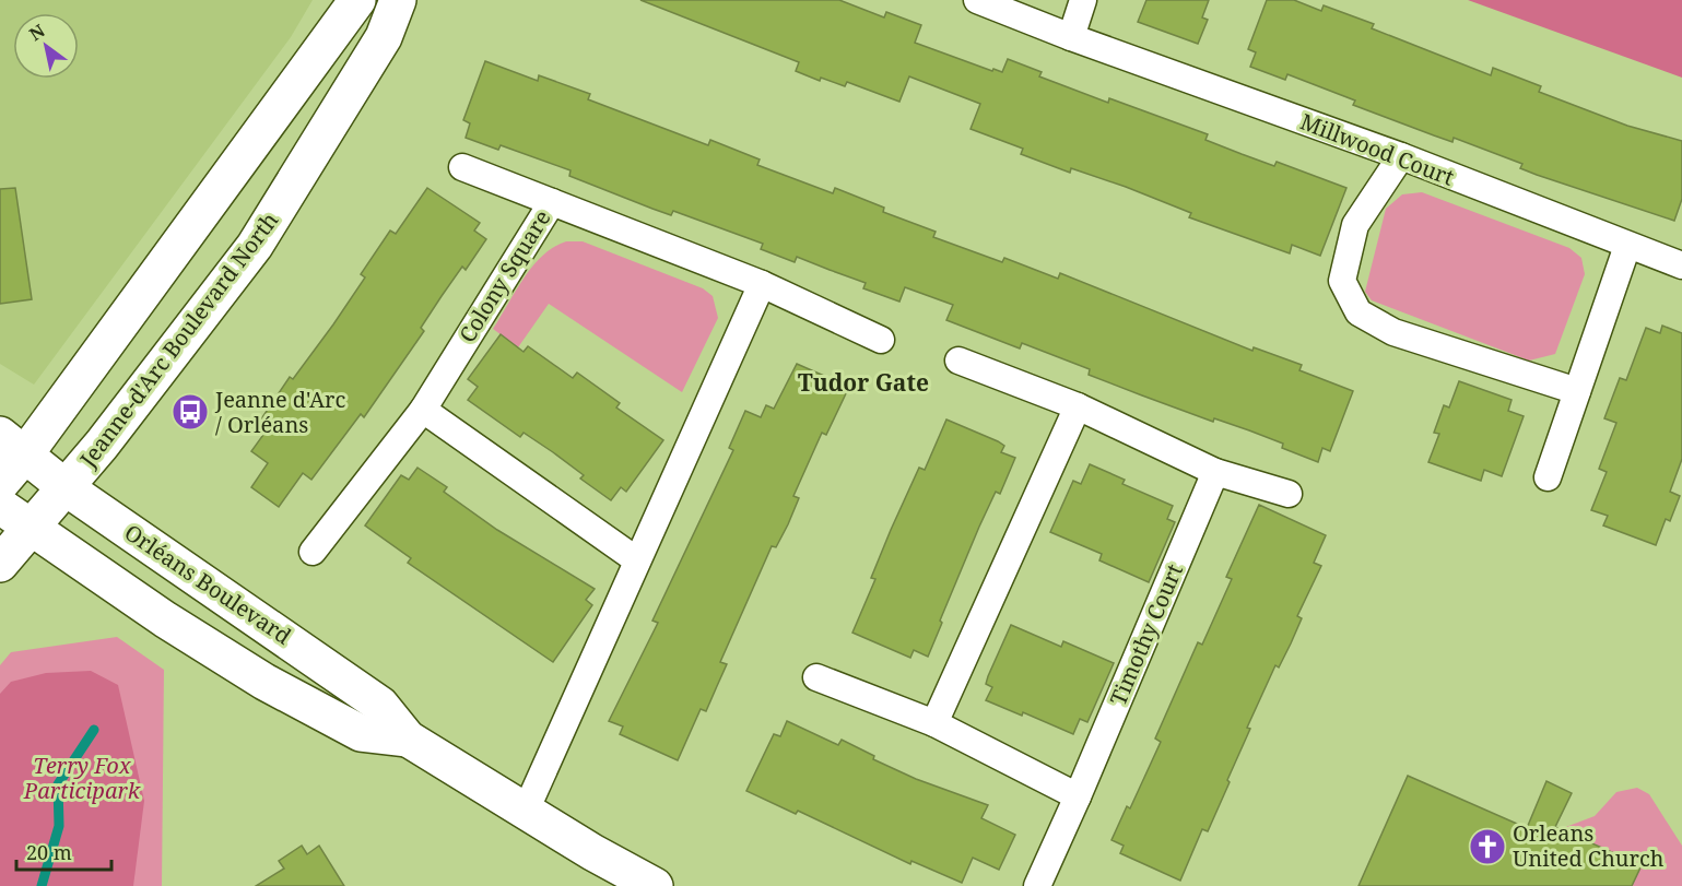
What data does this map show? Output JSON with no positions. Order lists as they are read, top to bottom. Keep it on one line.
{"streets":{"main road":["Jeanne-d'Arc Boulevard North","Orléans Boulevard"],"street":["Millwood Court","Colony Square","Timothy Court"]},"crossings":[["Jeanne-d'Arc Boulevard North","Orléans Boulevard"]],"districts":["Tudor Gate"],"parks":["Terry Fox Participark"],"places":{"bus stop":["Jeanne d'Arc / Orléans"],"church":["Orleans United Church"]},"scale_bar":"20 m","north":"top left"}
